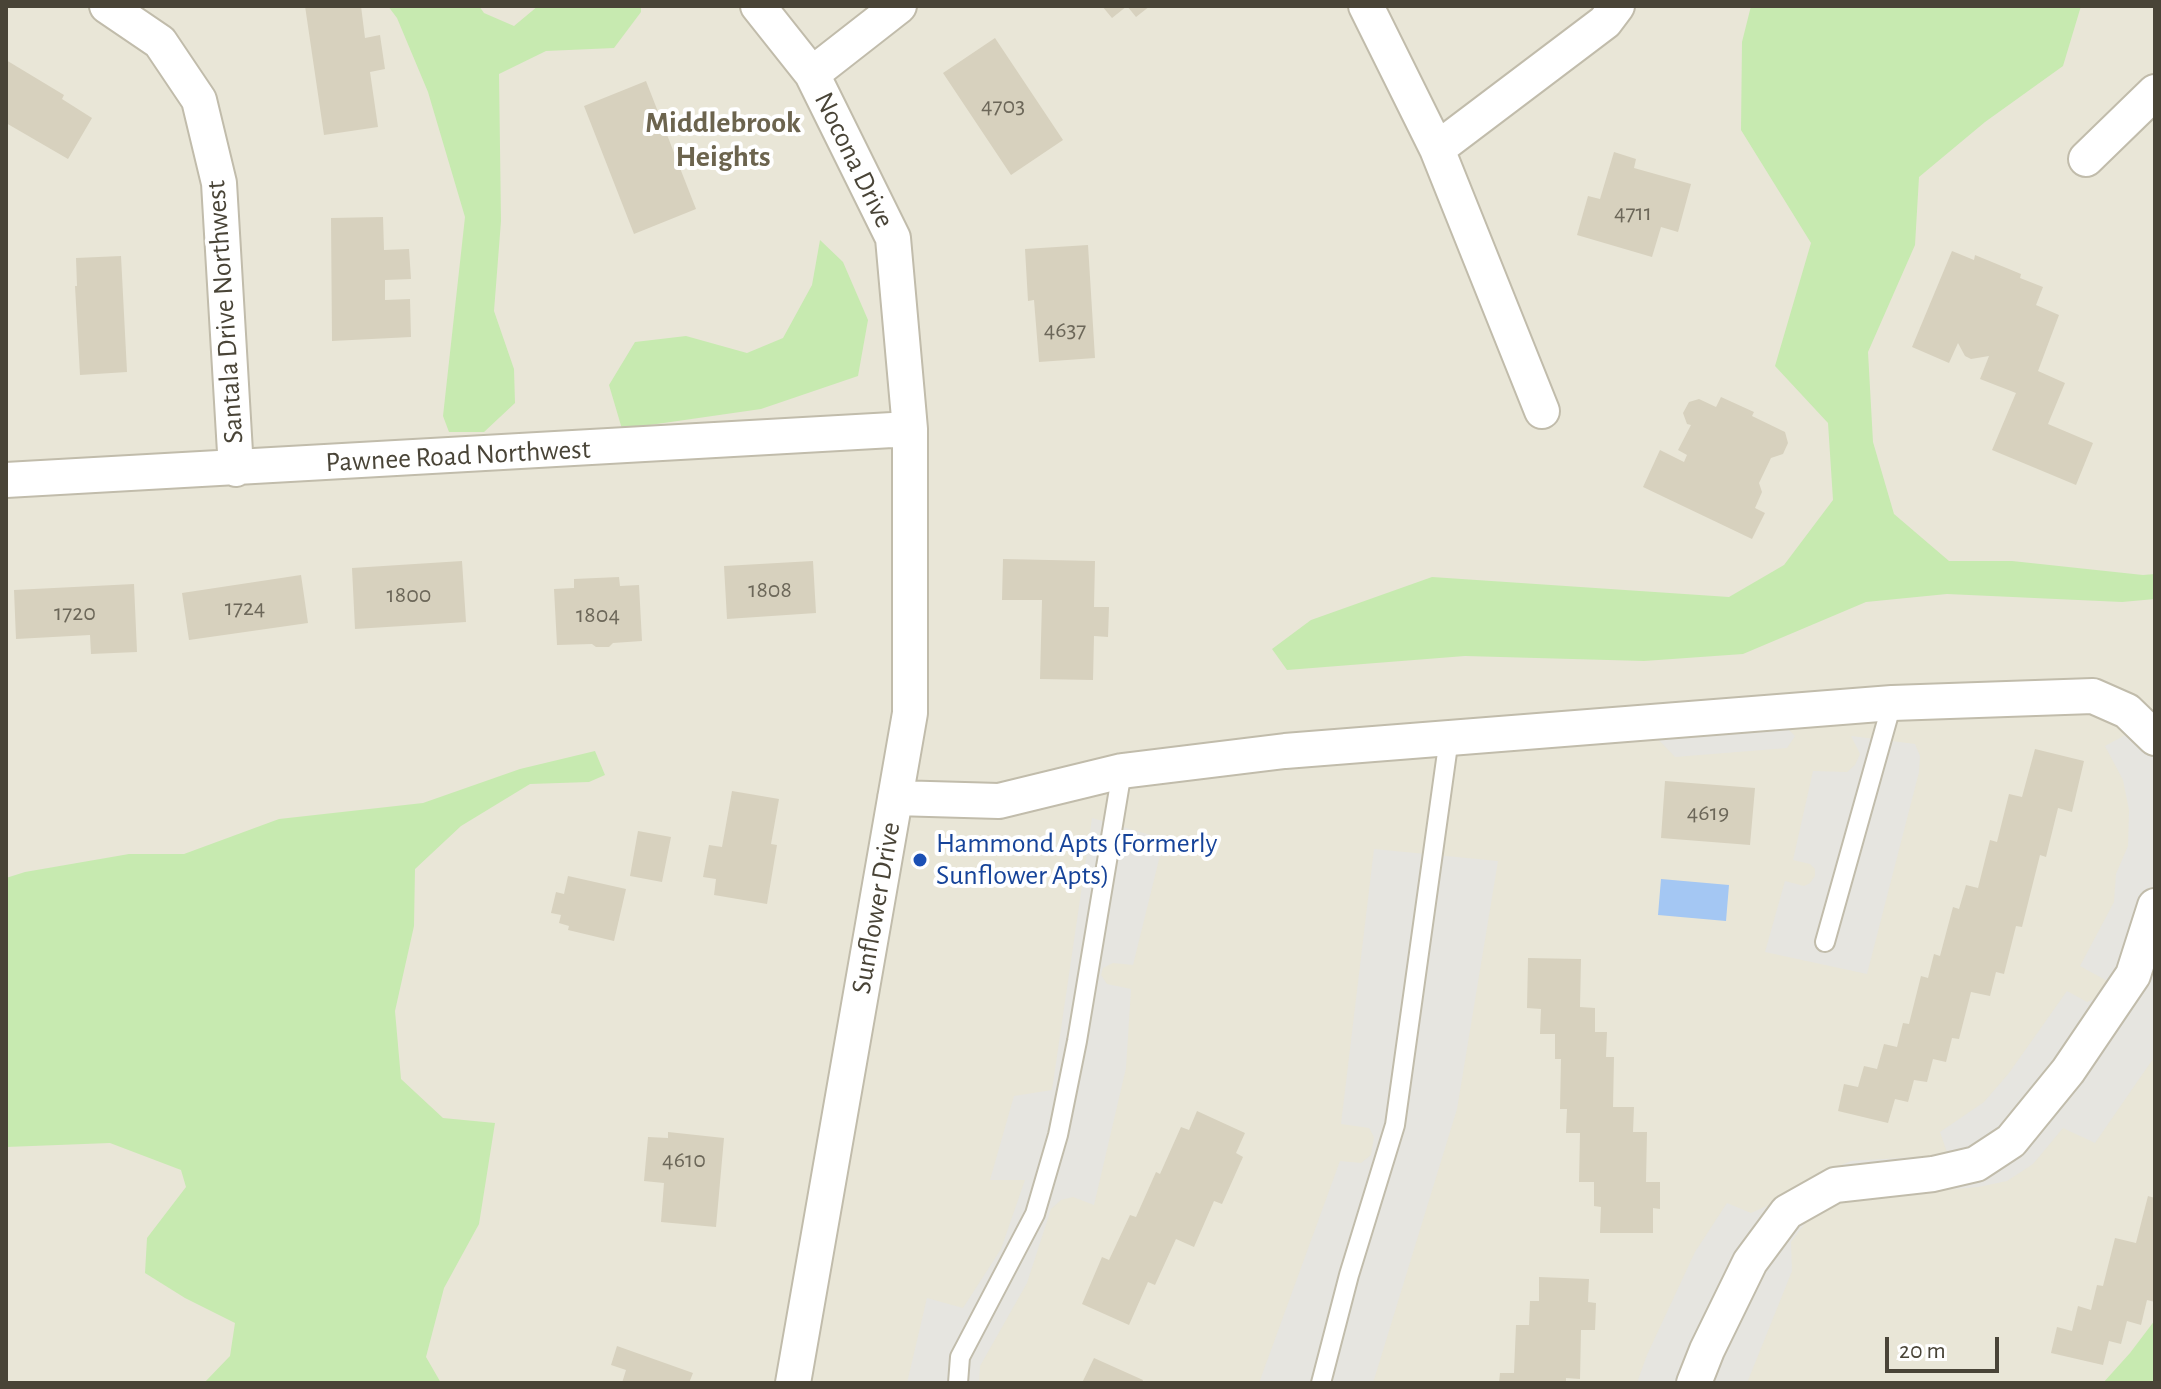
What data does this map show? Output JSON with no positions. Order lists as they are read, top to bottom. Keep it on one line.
{"streets":{"street":["Nocona Drive","Santala Drive Northwest","Pawnee Road Northwest","Sunflower Drive"]},"crossings":[["Nocona Drive","Pawnee Road Northwest"],["Nocona Drive","Sunflower Drive"],["Santala Drive Northwest","Pawnee Road Northwest"],["Pawnee Road Northwest","Sunflower Drive"]],"districts":["Middlebrook Heights"],"places":["Hammond Apts (Formerly Sunflower Apts)"],"house_numbers":["4703","4711","4637","1808","1800","1724","1720","1804","4619","4610"],"scale_bar":"20 m"}
